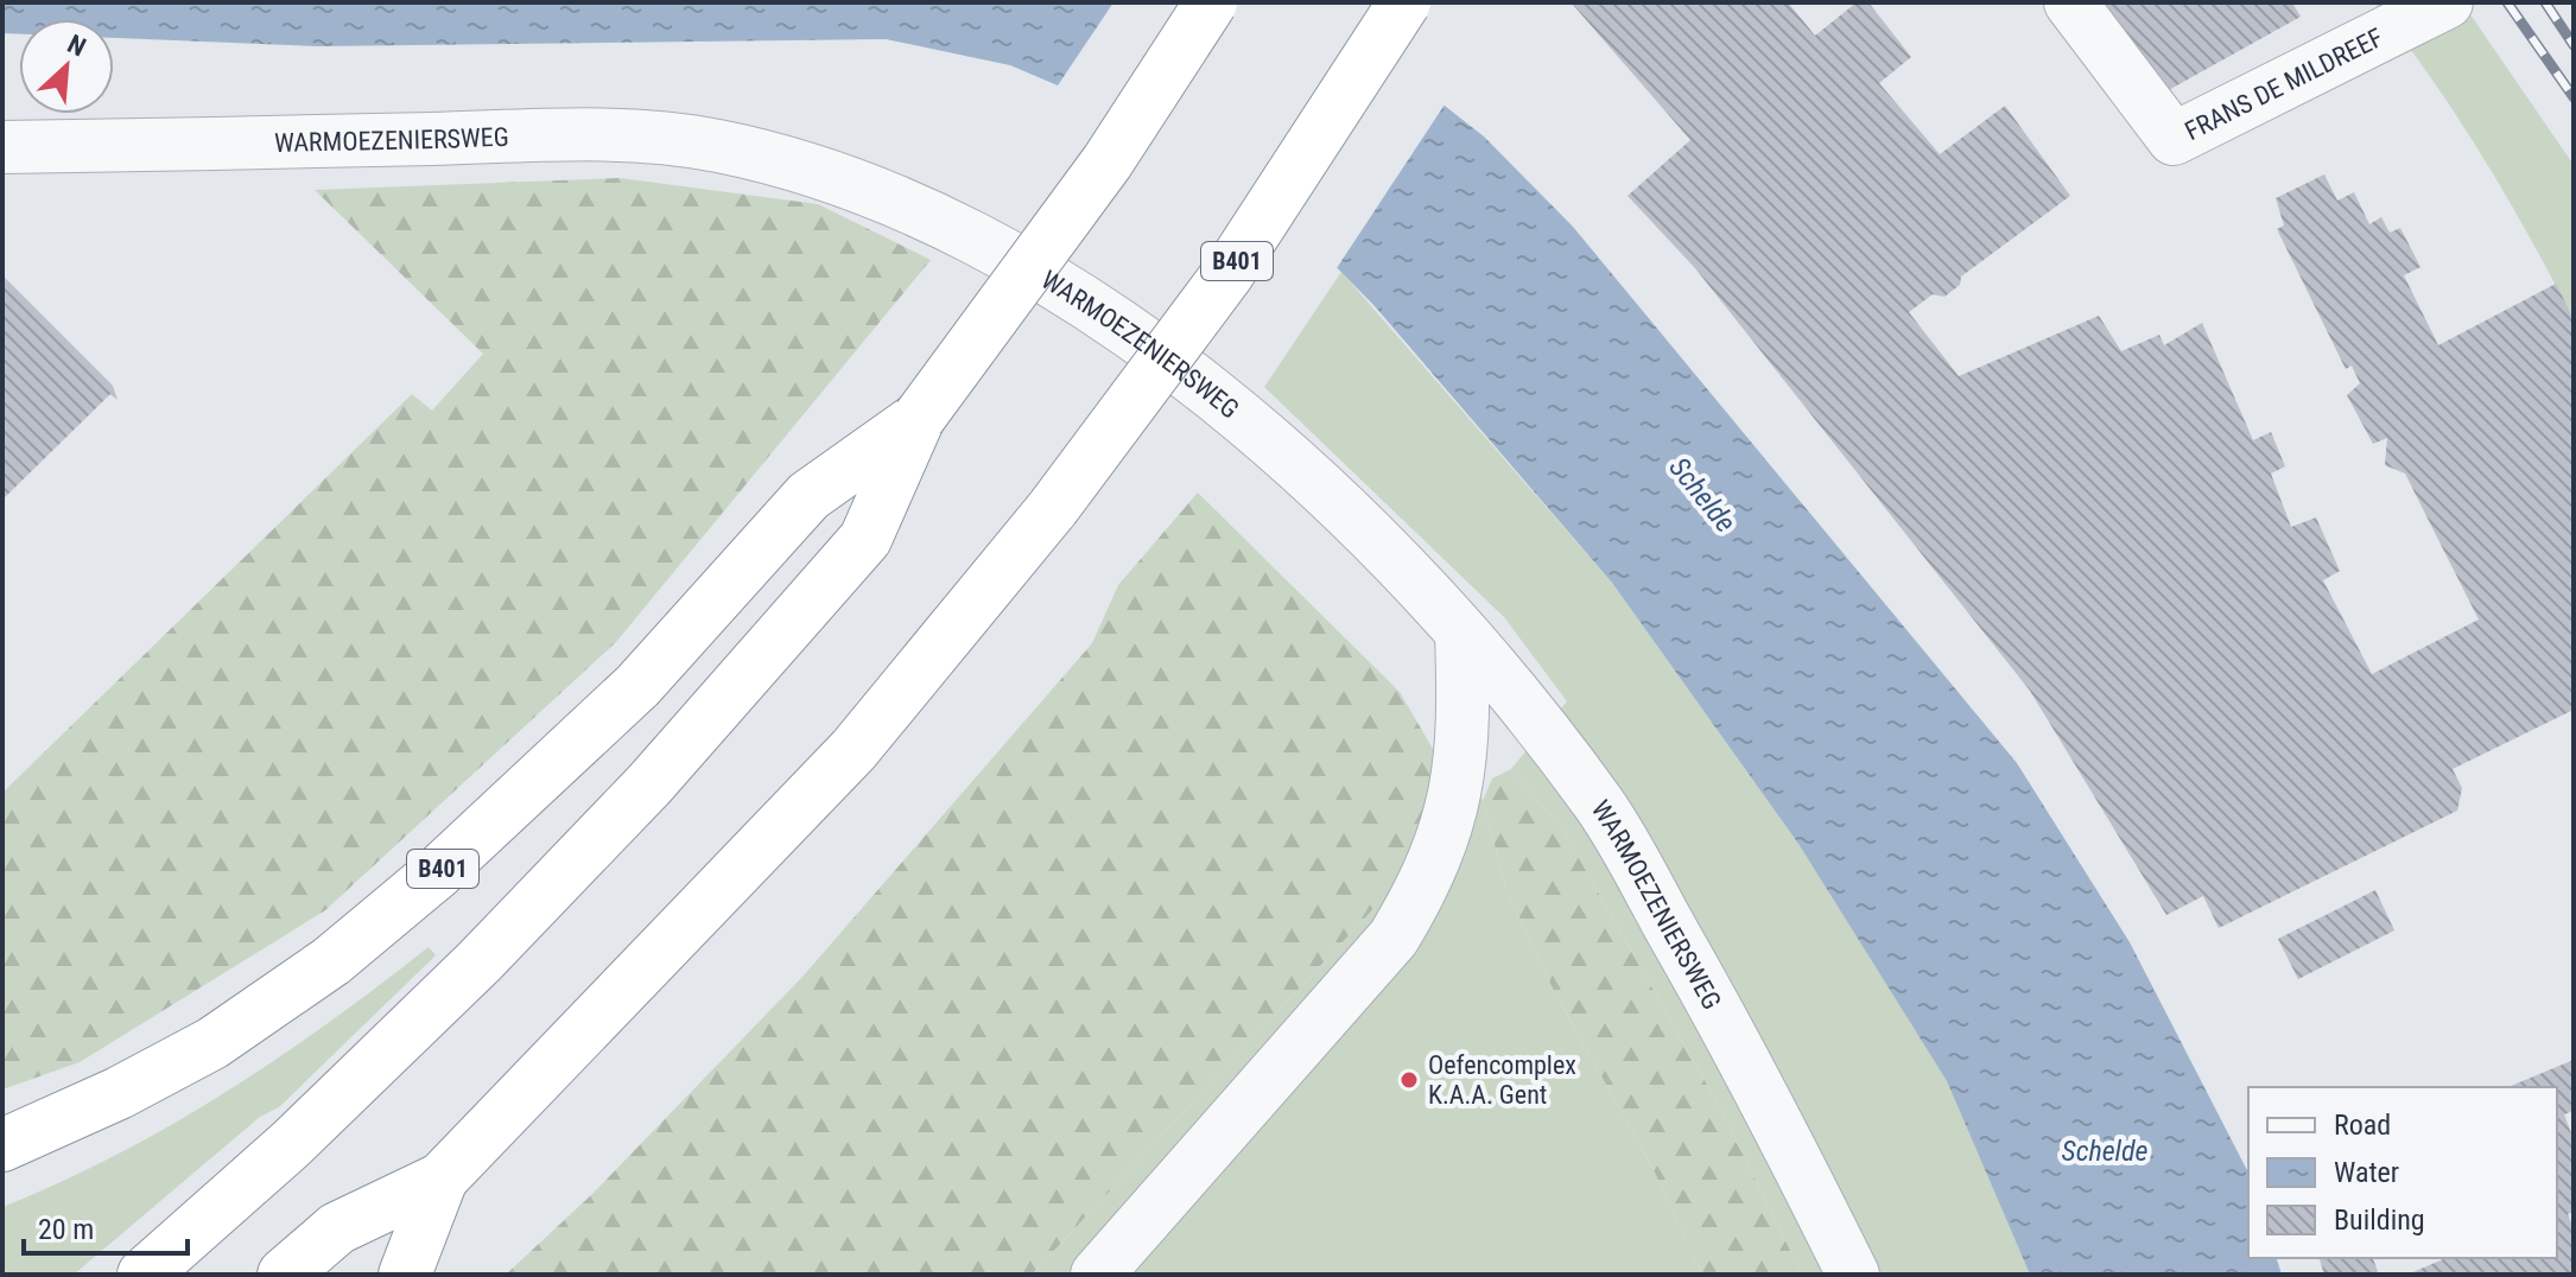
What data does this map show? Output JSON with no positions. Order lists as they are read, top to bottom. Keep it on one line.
{"streets":{"highway":["B401"],"street":["FRANS DE MILDREEF","WARMOEZENIERSWEG"]},"water":["Schelde"],"places":["Oefencomplex K.A.A. Gent"],"legend":["Road","Water","Building"],"scale_bar":"20 m","north":"top right"}
